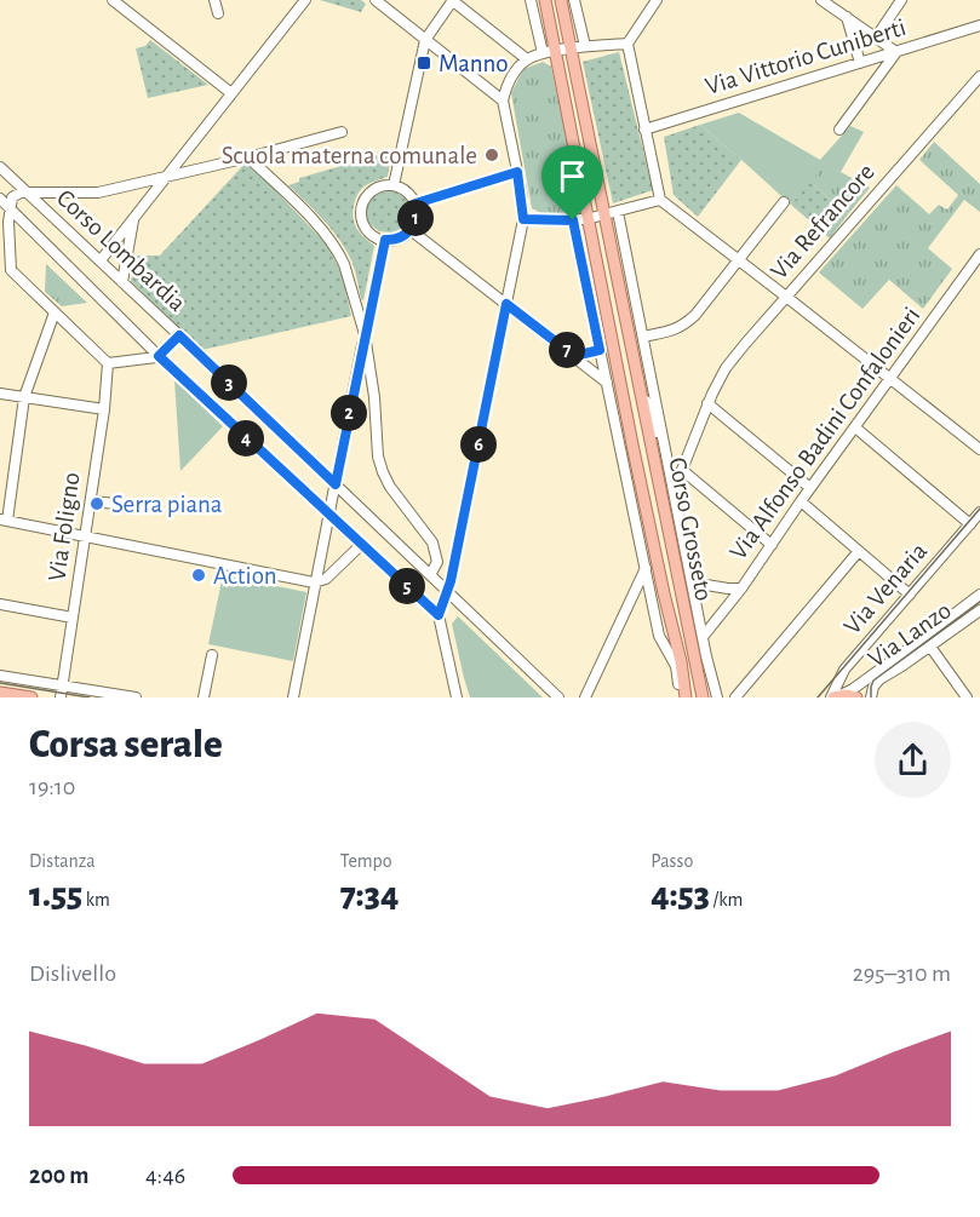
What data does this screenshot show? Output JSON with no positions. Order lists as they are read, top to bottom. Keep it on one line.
{"streets":{"main road":["Corso Grosseto"],"street":["Via Vittorio Cuniberti","Via Refrancore","Corso Lombardia","Via Alfonso Badini Confalonieri","Via Foligno","Via Venaria","Via Lanzo"]},"crossings":[["Via Alfonso Badini Confalonieri","Corso Grosseto"],["Via Venaria","Via Lanzo"]],"places":{"transit":["Manno"],"other":["Scuola materna comunale","Serra piana","Action"]},"page":{"pins":["1","7","3","2","4","6","5"],"heading":["Corsa serale","19:10"],"stats":[["Distanza","1.55 km"],["Tempo","7:34"],["Passo","4:53 /km"]],"chart":["Dislivello","295–310 m"],"list":[{"name":"200 m","note":"4:46"}]}}
